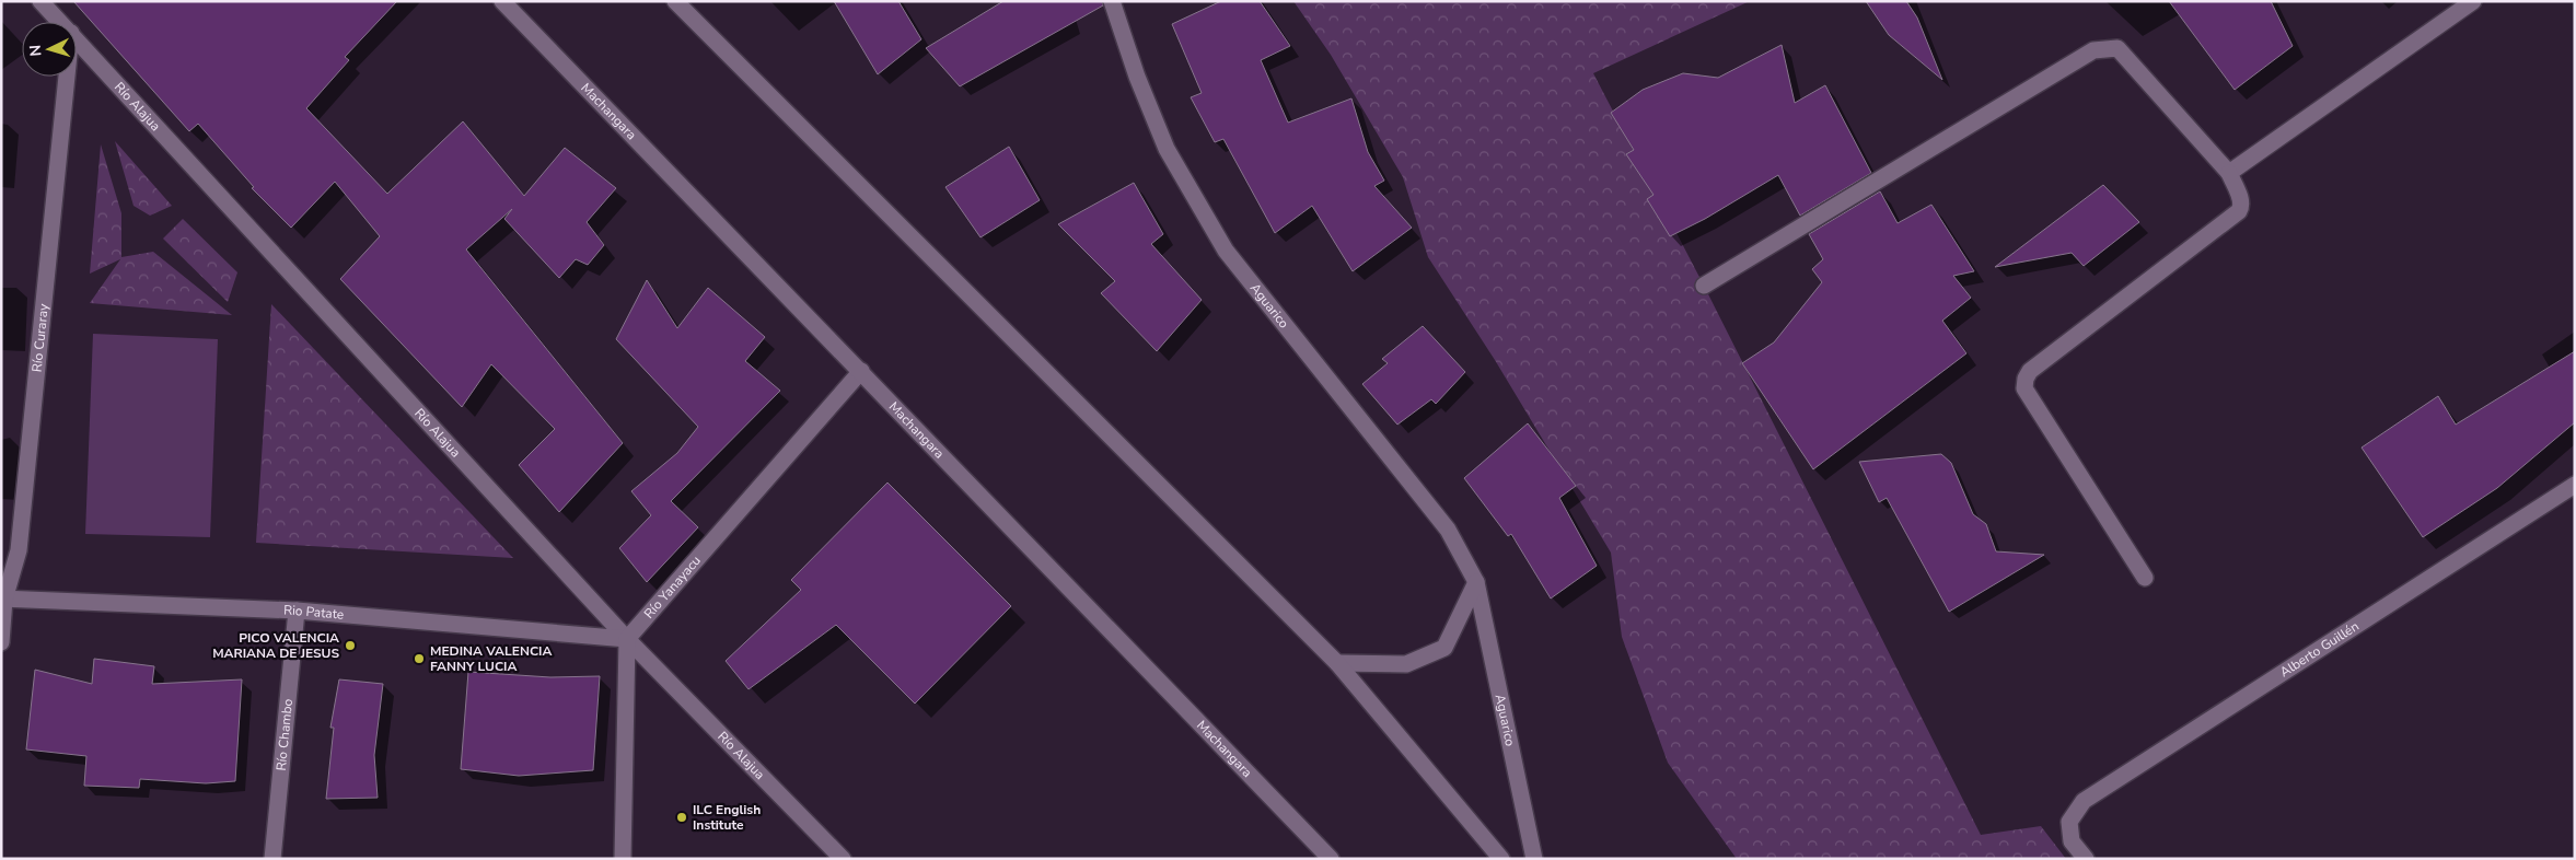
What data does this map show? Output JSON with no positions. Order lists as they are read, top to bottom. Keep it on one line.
{"streets":{"street":["Río Alajua","Machangara","Aguarico","Río Curaray","Río Yanayacu","Rio Patate","Alberto Guillén","Río Chambo"]},"crossings":[["Río Alajua","Río Yanayacu"],["Río Alajua","Rio Patate"],["Machangara","Río Yanayacu"],["Río Curaray","Rio Patate"],["Río Yanayacu","Rio Patate"],["Rio Patate","Río Chambo"]],"places":["PICO VALENCIA MARIANA DE JESUS","MEDINA VALENCIA FANNY LUCIA","ILC English Institute"],"north":"left"}
